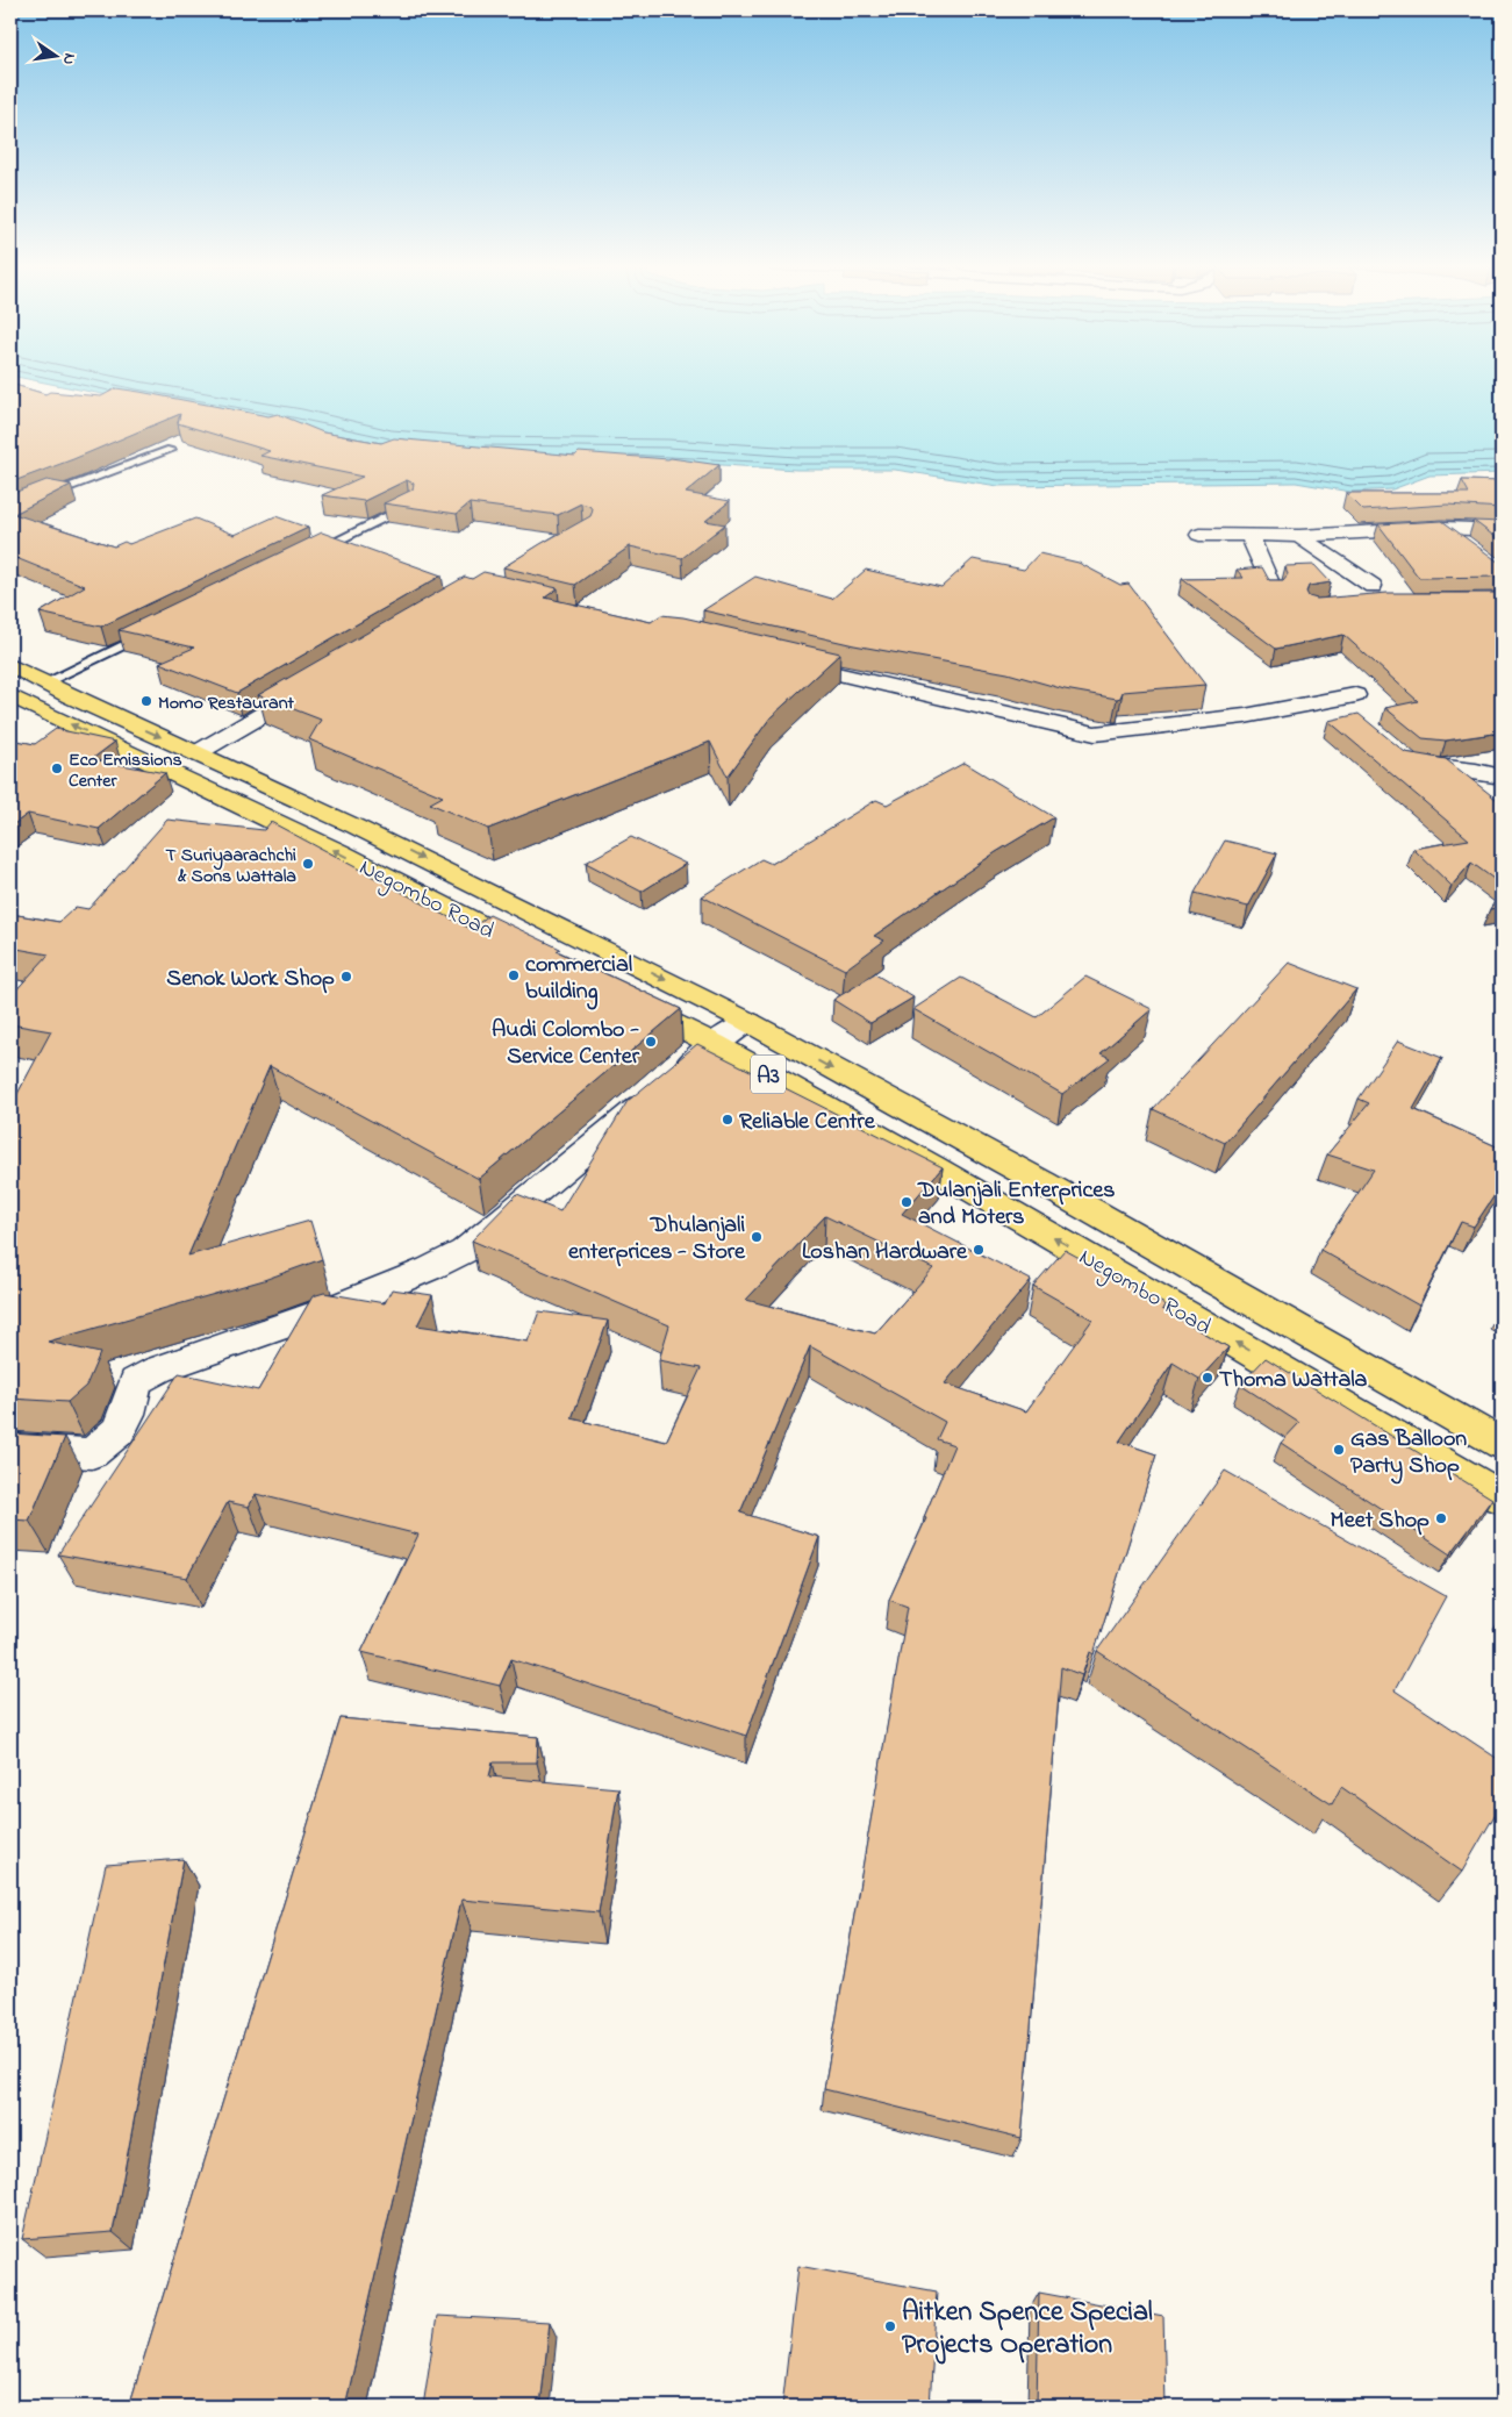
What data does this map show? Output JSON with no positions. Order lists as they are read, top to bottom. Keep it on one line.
{"streets":{"highway":["Negombo Road","A3"]},"places":["Momo Restaurant","Eco Emissions Center","T Suriyaarachchi & Sons Wattala","commercial building","Senok Work Shop","Audi Colombo - Service Center","Reliable Centre","Dulanjali Enterprices and Moters","Dhulanjali enterprices - Store","Loshan Hardware","Thoma Wattala","Gas Balloon Party Shop","Meet Shop","Aitken Spence Special Projects Operation"],"north":"right"}
